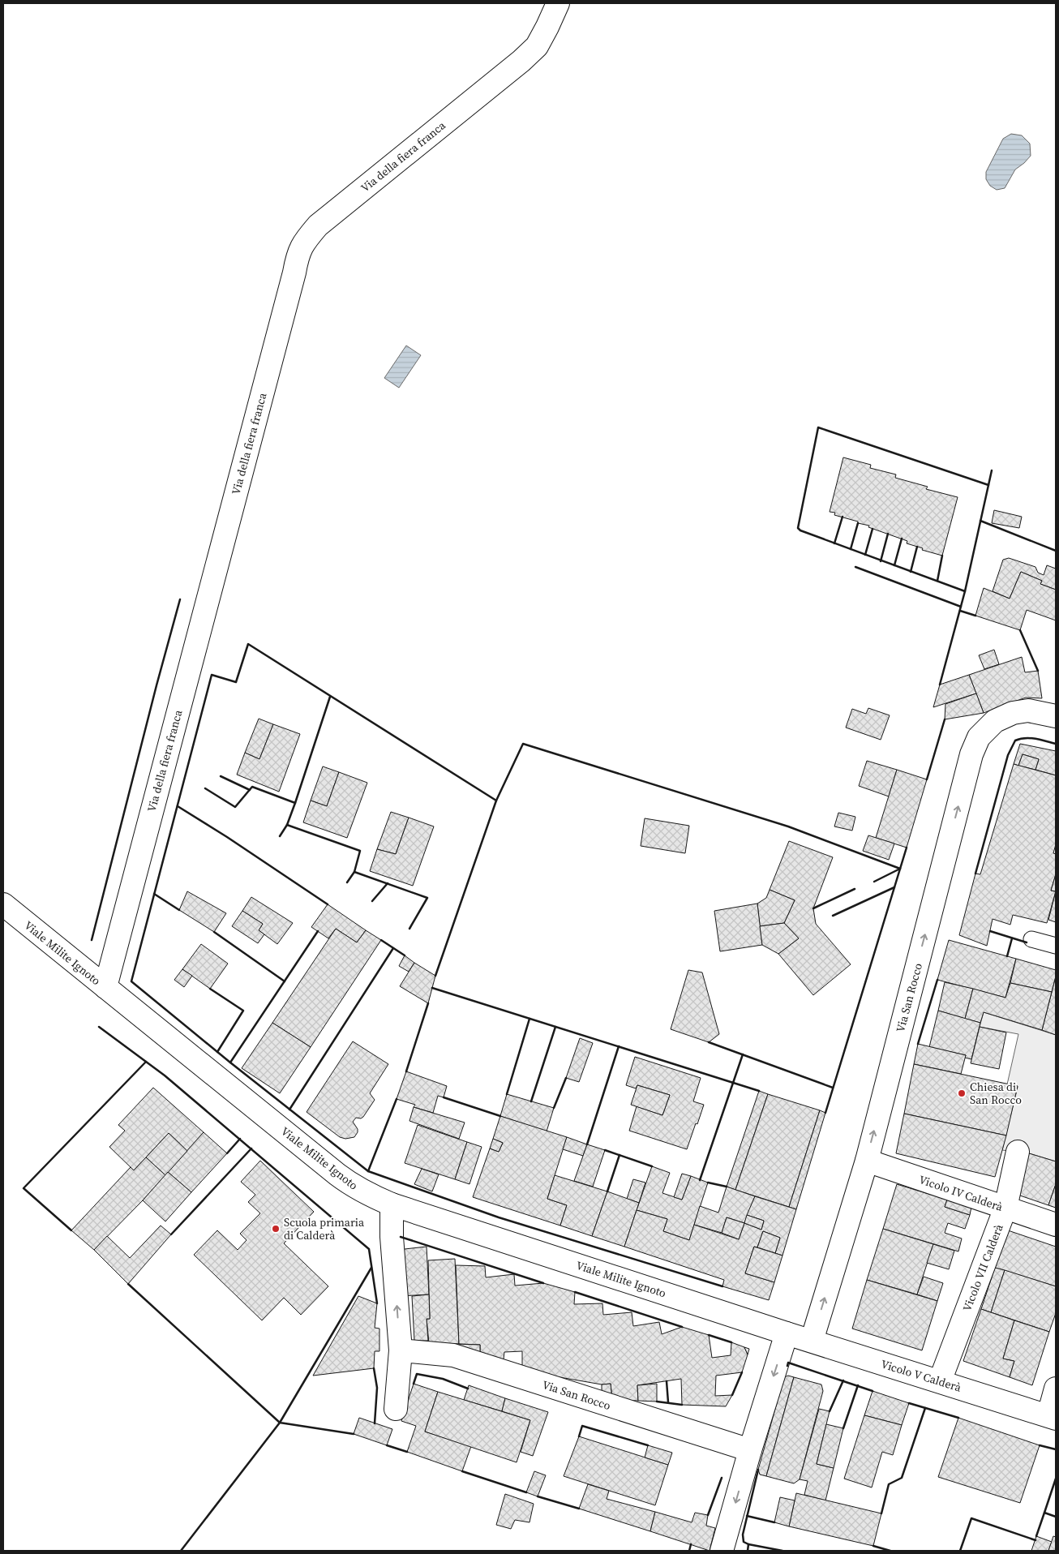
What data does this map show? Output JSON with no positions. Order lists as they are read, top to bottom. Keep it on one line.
{"streets":{"street":["Via della fiera franca","Viale Milite Ignoto","Via San Rocco","Vicolo IV Calderà","Vicolo VII Calderà","Vicolo V Calderà"]},"crossings":[["Via della fiera franca","Viale Milite Ignoto"],["Viale Milite Ignoto","Vicolo V Calderà"],["Via San Rocco","Vicolo IV Calderà"],["Via San Rocco","Vicolo V Calderà"],["Vicolo IV Calderà","Vicolo VII Calderà"],["Vicolo VII Calderà","Vicolo V Calderà"]],"one_way":["Via San Rocco"],"places":["Chiesa di San Rocco","Scuola primaria di Calderà"]}
